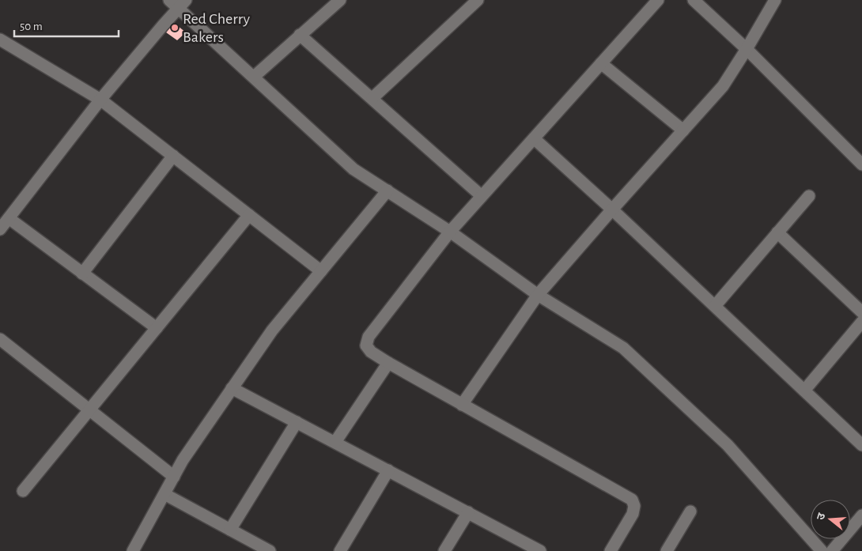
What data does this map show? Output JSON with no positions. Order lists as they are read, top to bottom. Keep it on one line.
{"places":["Red Cherry Bakers"],"scale_bar":"50 m","north":"left"}
